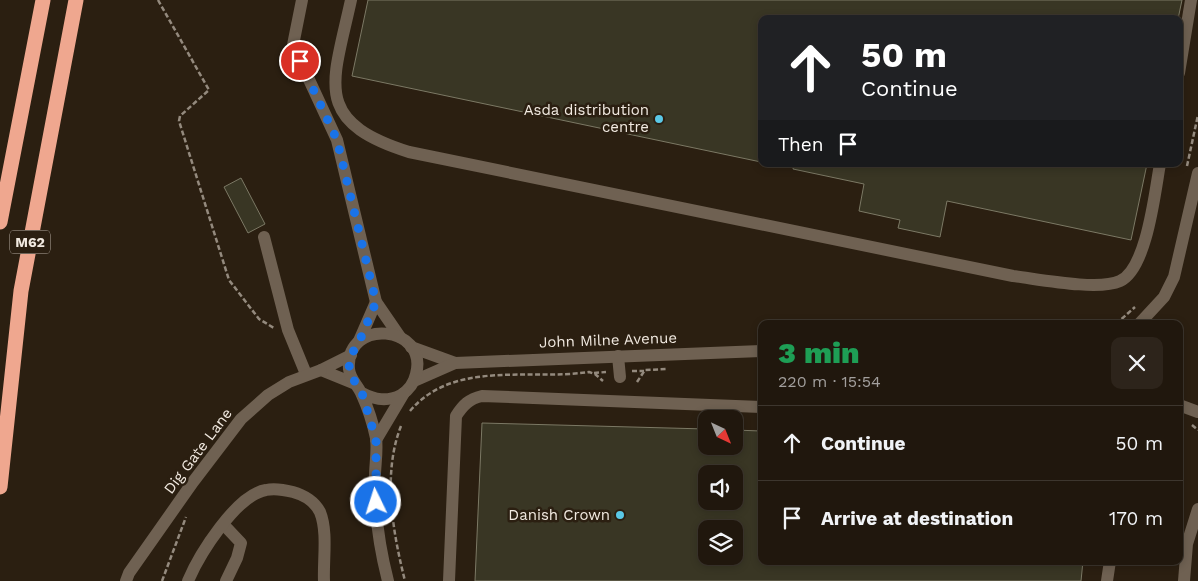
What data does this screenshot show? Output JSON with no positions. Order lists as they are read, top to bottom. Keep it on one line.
{"streets":{"highway":["M62"],"street":["John Milne Avenue","Dig Gate Lane"]},"crossings":[["John Milne Avenue","Dig Gate Lane"]],"places":["Asda distribution centre","Danish Crown"],"north":"bottom right","page":{"turn":["50 m","Continue"],"then":"Then","heading":["3 min","220 m · 15:54"],"list":[{"name":"Continue","value":"50 m"},{"name":"Arrive at destination","value":"170 m"}]}}
